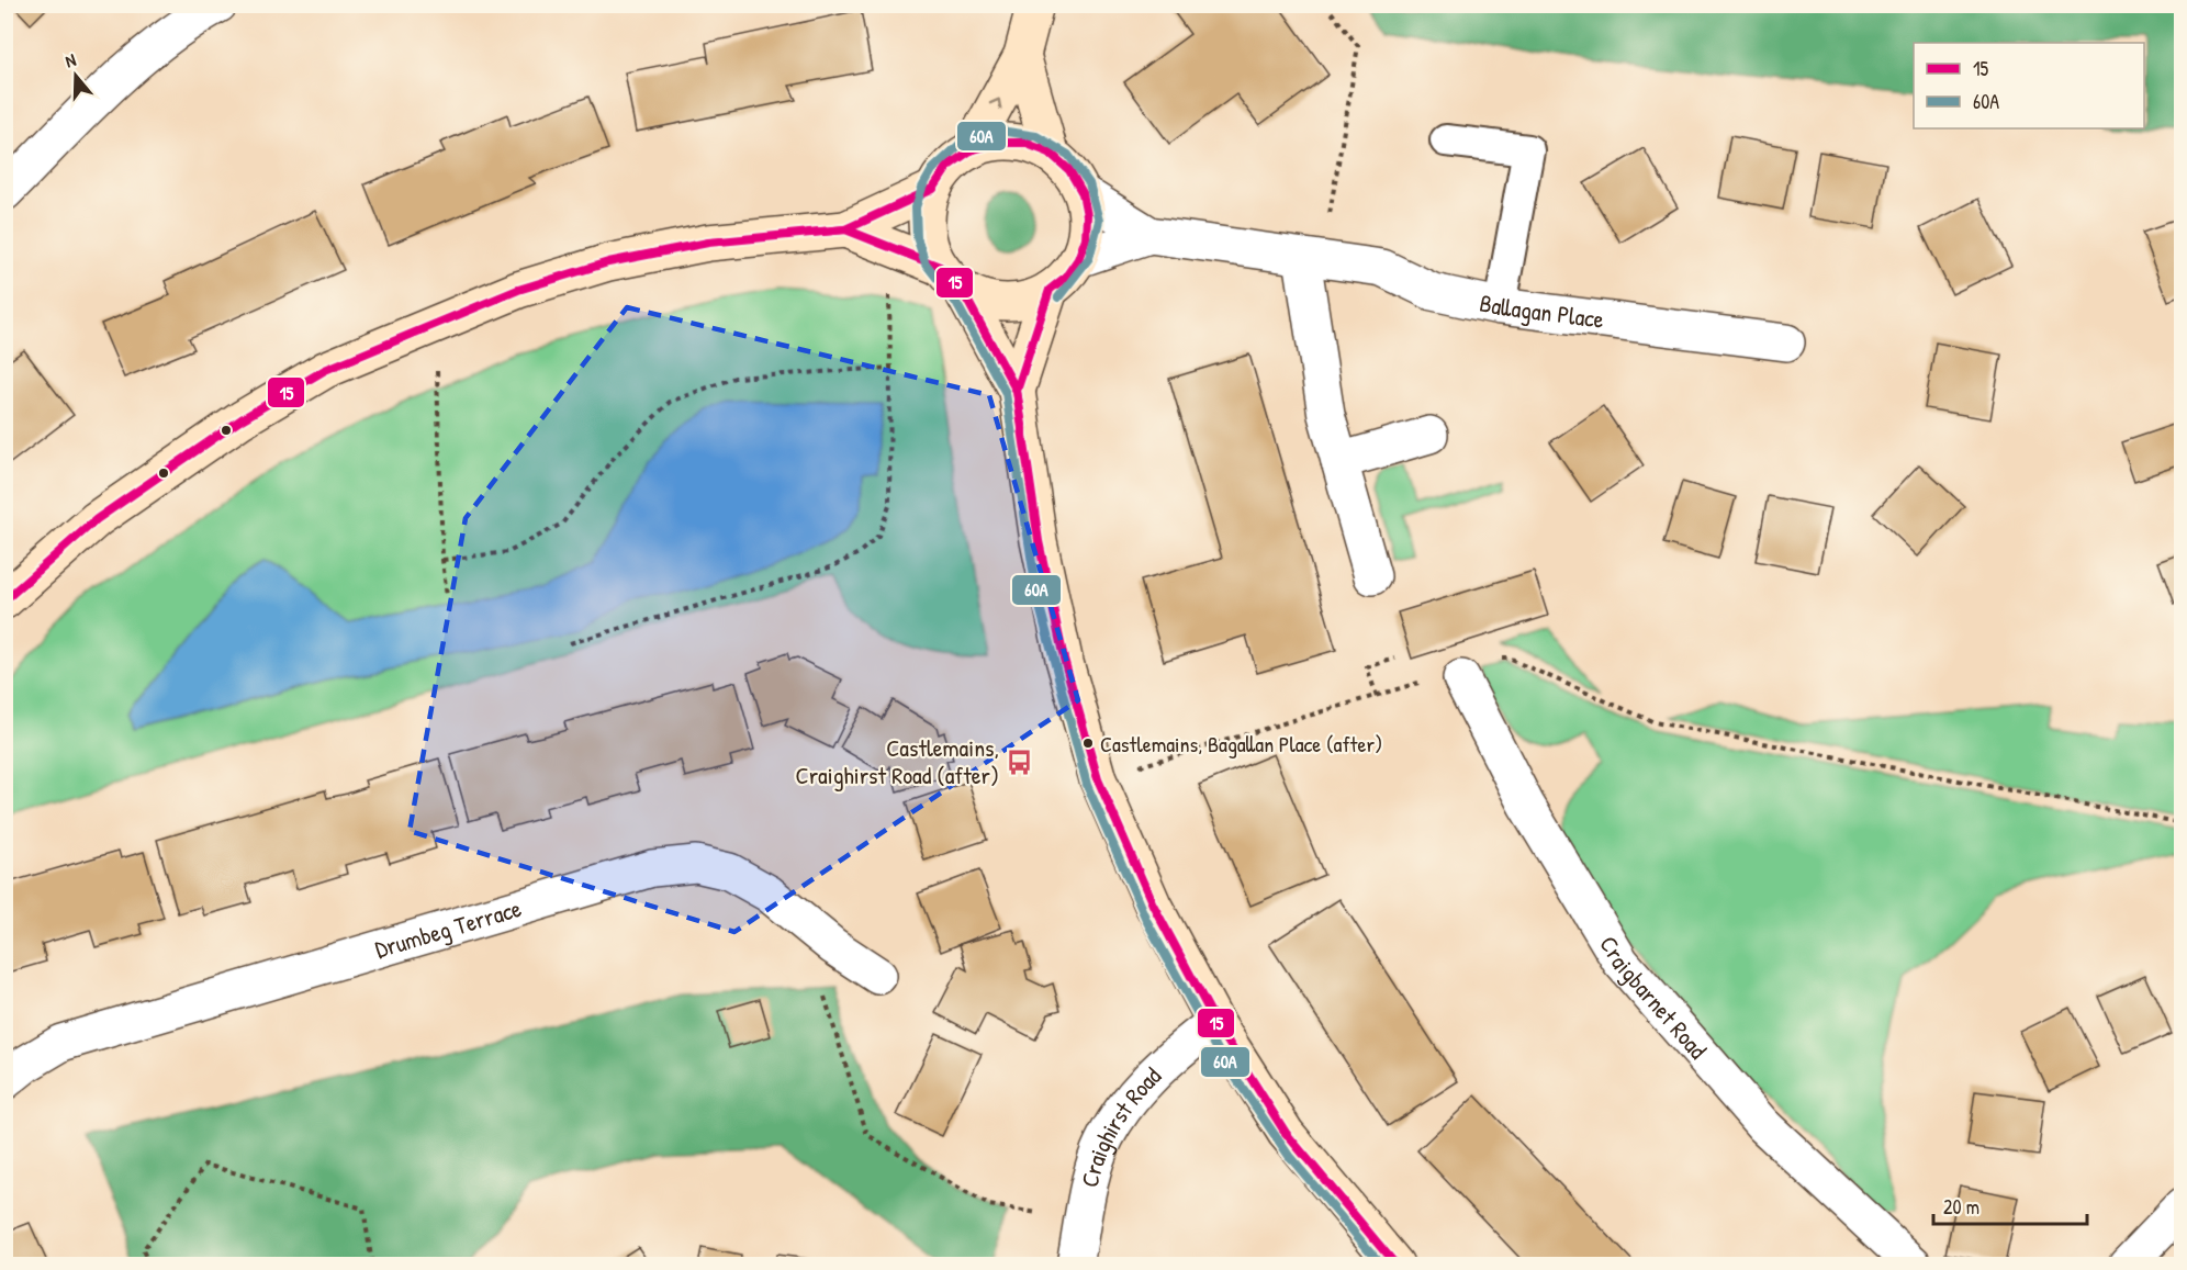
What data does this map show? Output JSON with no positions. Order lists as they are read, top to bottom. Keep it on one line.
{"streets":{"street":["Ballagan Place","Drumbeg Terrace","Craigbarnet Road","Craighirst Road"]},"places":{"other":["Castlemains, Bagallan Place (after)"],"bus stop":["Castlemains, Craighirst Road (after)"]},"lines":["transit line 60A","transit line 15"],"legend":["15","60A"],"scale_bar":"20 m","north":"top"}
